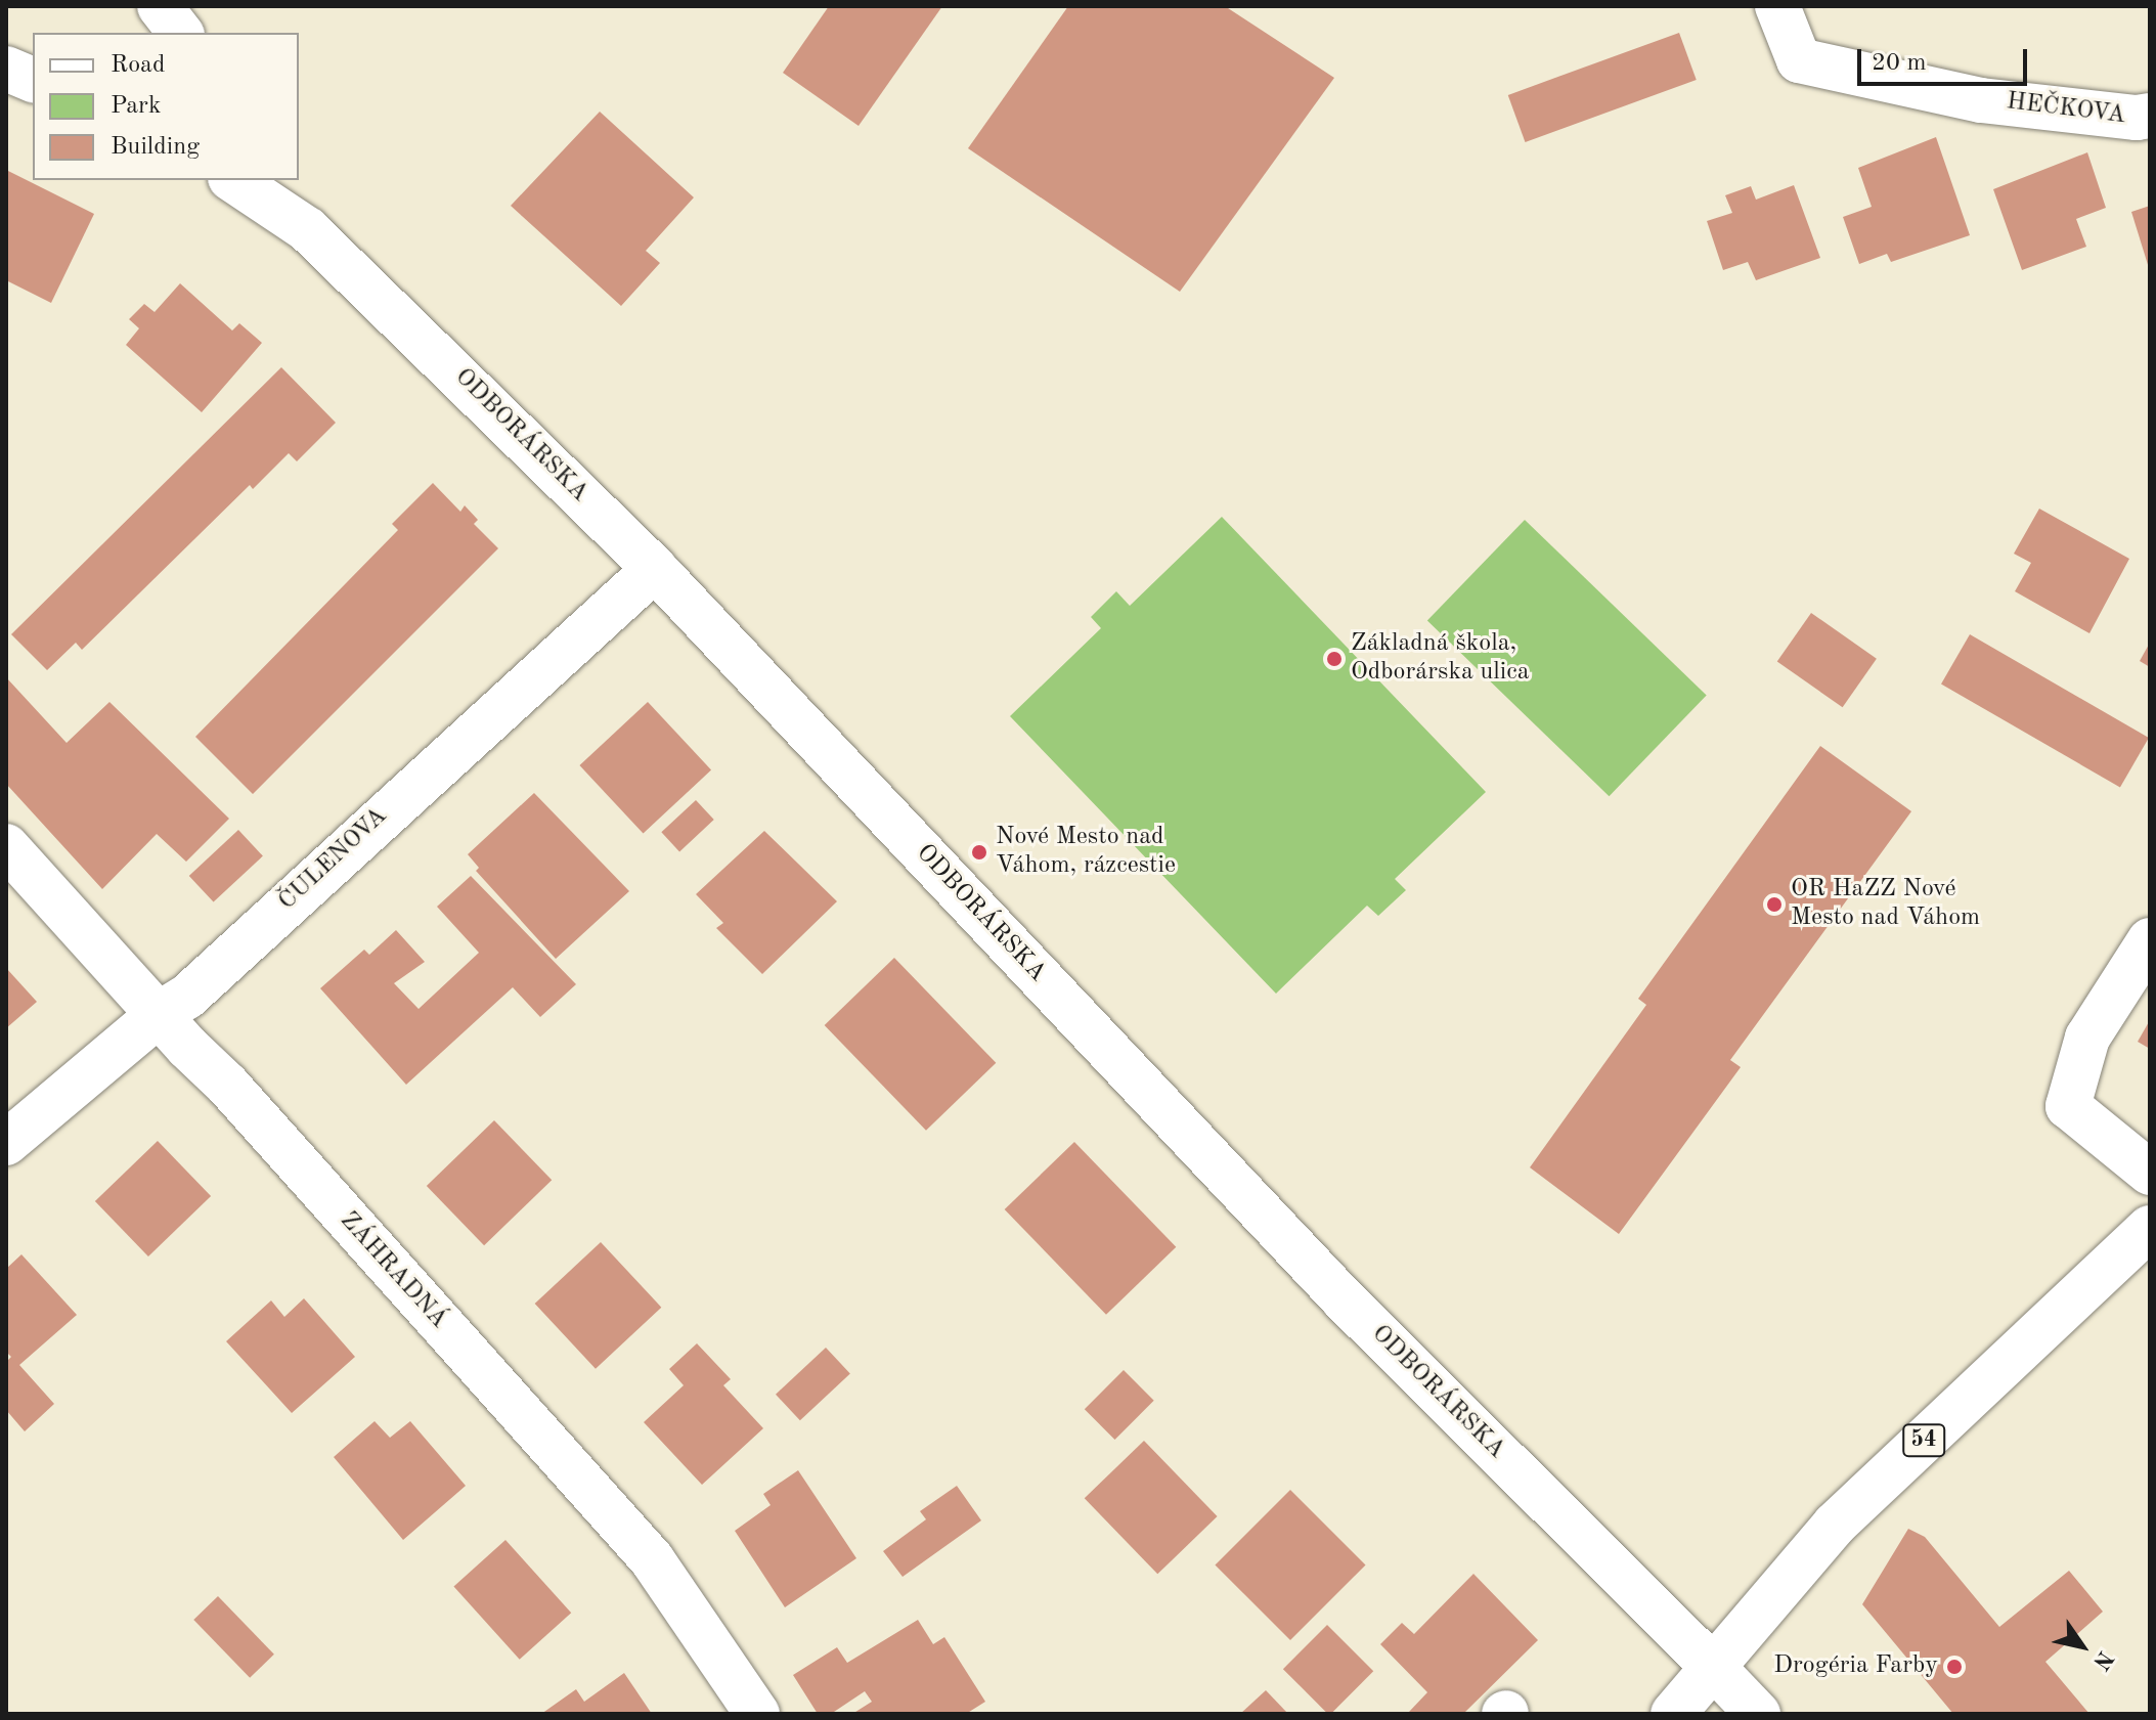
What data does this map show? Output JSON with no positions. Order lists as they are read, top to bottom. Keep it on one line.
{"streets":{"street":["HEČKOVA","ODBORÁRSKA","ČULENOVA","ZÁHRADNÁ","54"]},"crossings":[["ODBORÁRSKA","ČULENOVA"],["ODBORÁRSKA","54"],["ČULENOVA","ZÁHRADNÁ"]],"places":["Základná škola, Odborárska ulica","Nové Mesto nad Váhom, rázcestie","OR HaZZ Nové Mesto nad Váhom","Drogéria Farby"],"legend":["Road","Park","Building"],"scale_bar":"20 m","north":"bottom right"}
